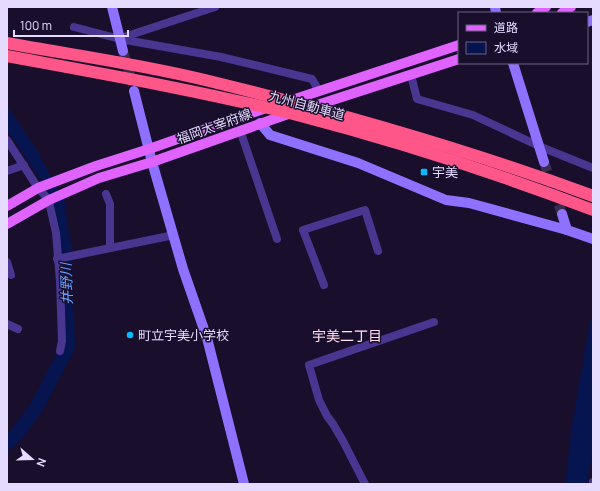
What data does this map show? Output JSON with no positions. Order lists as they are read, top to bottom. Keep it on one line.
{"streets":{"highway":["九州自動車道"],"main road":["福岡太宰府線"]},"districts":["宇美二丁目"],"water":["井野川"],"places":{"transit":["宇美"],"other":["町立宇美小学校"]},"legend":["道路","水域"],"scale_bar":"100 m","north":"right"}
